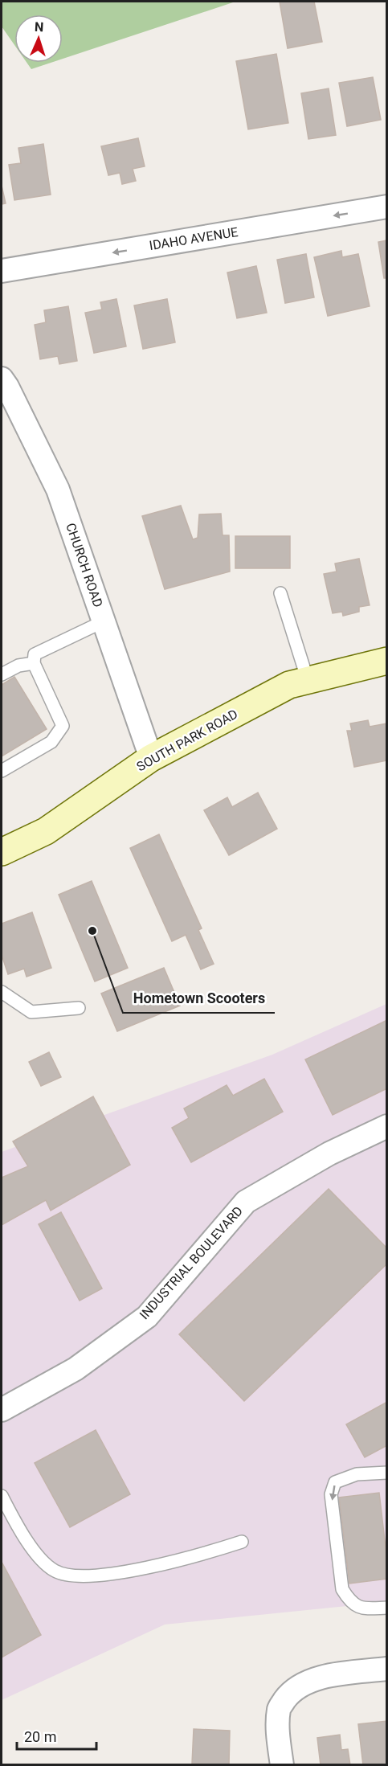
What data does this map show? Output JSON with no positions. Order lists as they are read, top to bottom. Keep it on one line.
{"streets":{"main road":["SOUTH PARK ROAD"],"street":["IDAHO AVENUE","CHURCH ROAD","INDUSTRIAL BOULEVARD"]},"crossings":[["CHURCH ROAD","SOUTH PARK ROAD"]],"one_way":["IDAHO AVENUE"],"places":["Hometown Scooters"],"scale_bar":"20 m","north":"top"}
